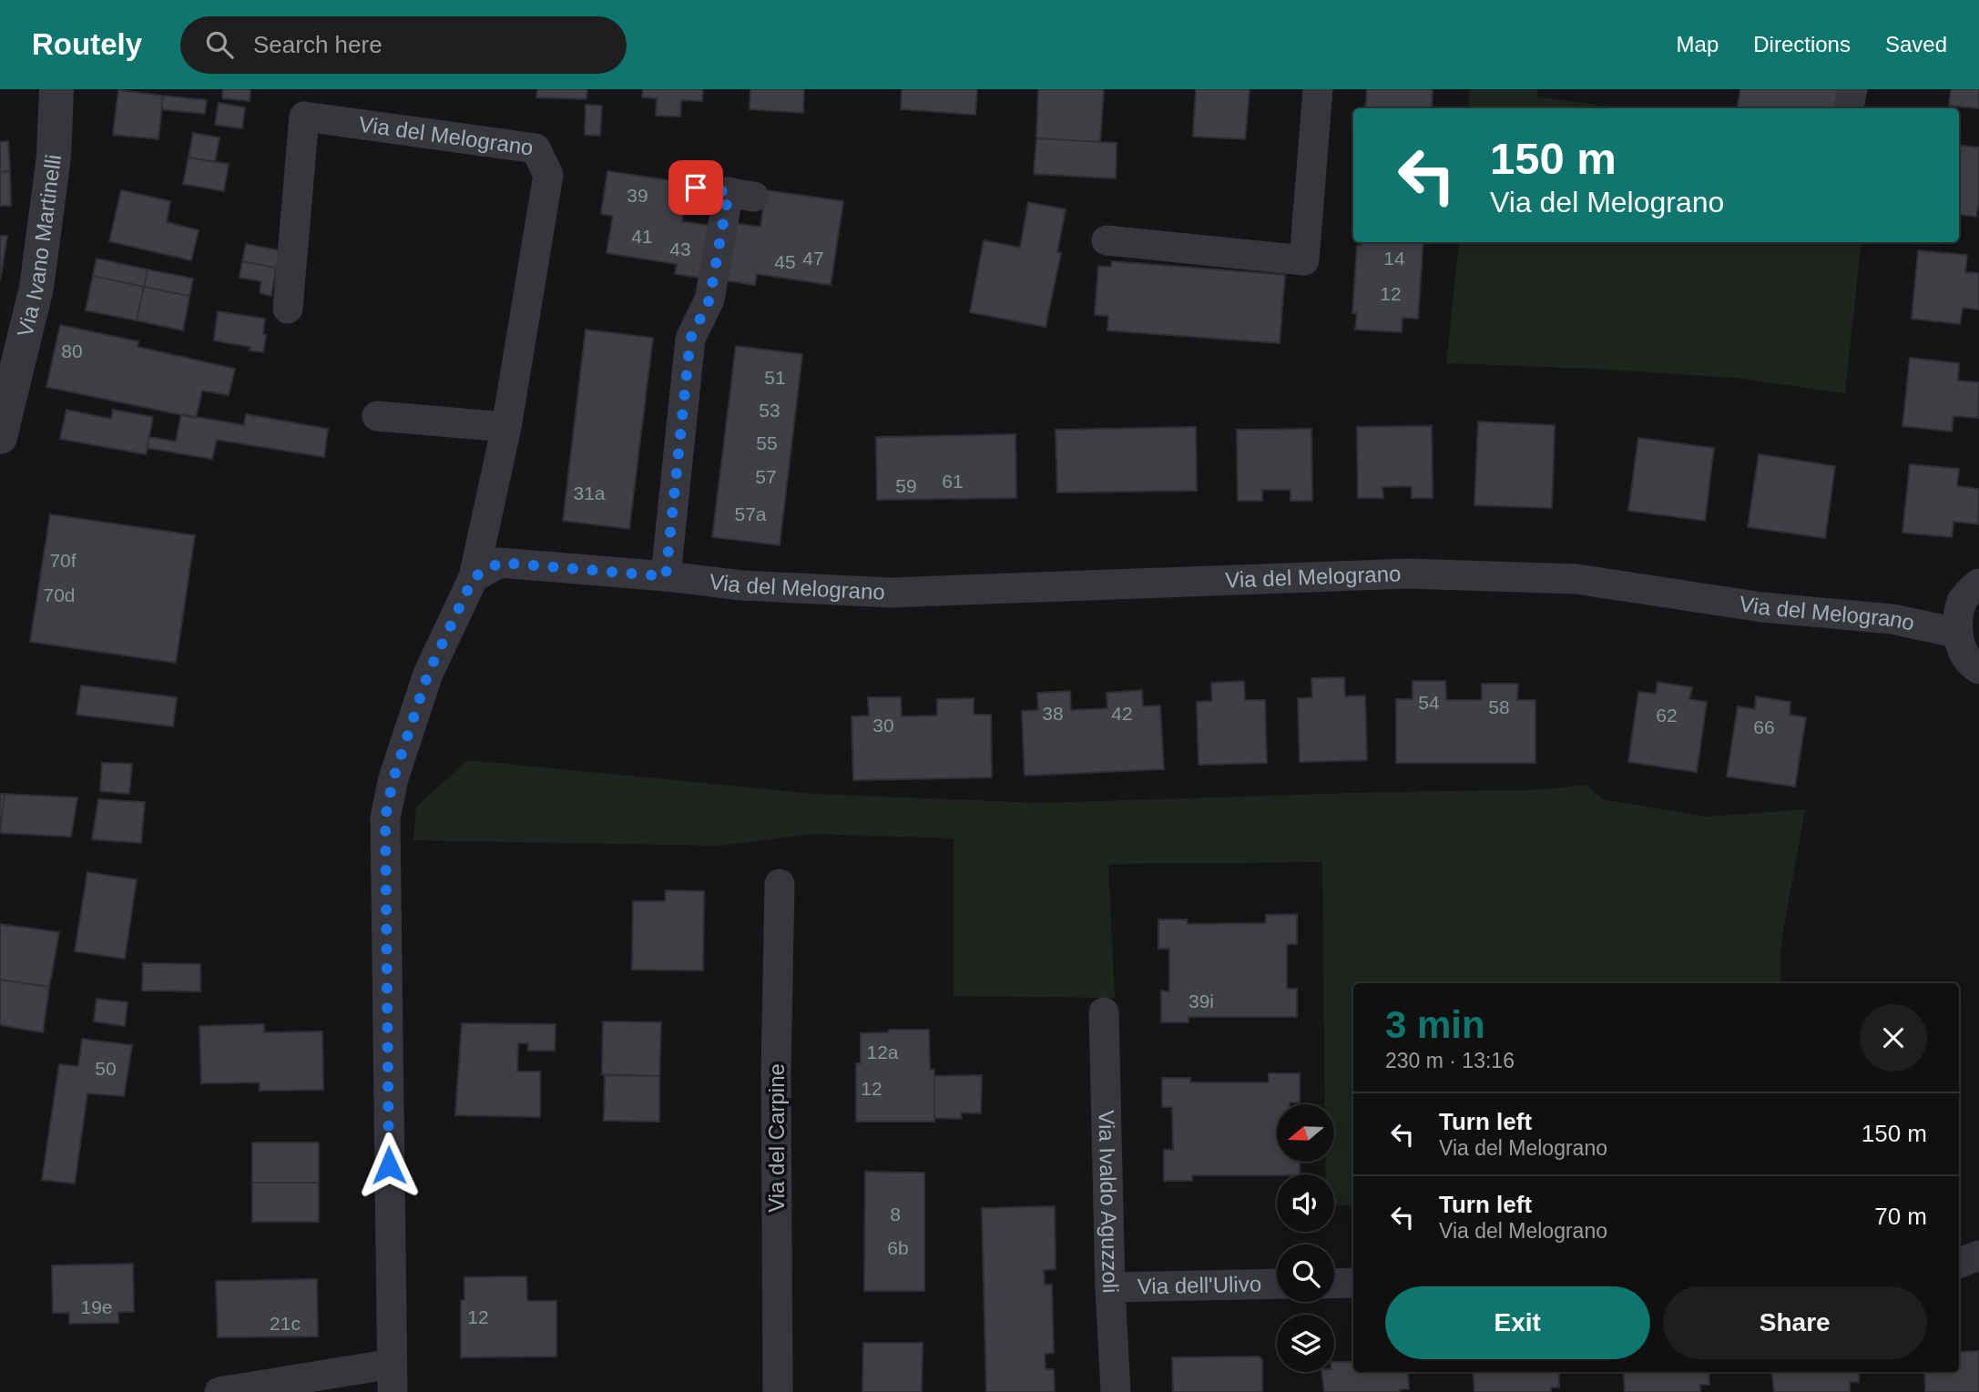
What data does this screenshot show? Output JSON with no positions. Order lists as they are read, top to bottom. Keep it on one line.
{"streets":{"street":["Via del Melograno","Via Ivano Martinelli","Via del Carpine","Via Ivaldo Aguzzoli","Via dell'Ulivo"]},"crossings":[["Via Ivaldo Aguzzoli","Via dell'Ulivo"]],"house_numbers":["39","41","43","47","14","45","12","80","51","53","55","57","61","59","31a","57a","70f","70d","54","58","38","42","62","30","66","39i","12a","50","12","8","6b","19e","12","21c"],"north":"left","page":{"header":"Routely","search":"Search here","nav":["Map","Directions","Saved"],"turn":["150 m","Via del Melograno"],"heading":["3 min","230 m · 13:16"],"list":[{"name":"Turn left","note":"Via del Melograno","value":"150 m"},{"name":"Turn left","note":"Via del Melograno","value":"70 m"}],"buttons":["Exit","Share"]}}
